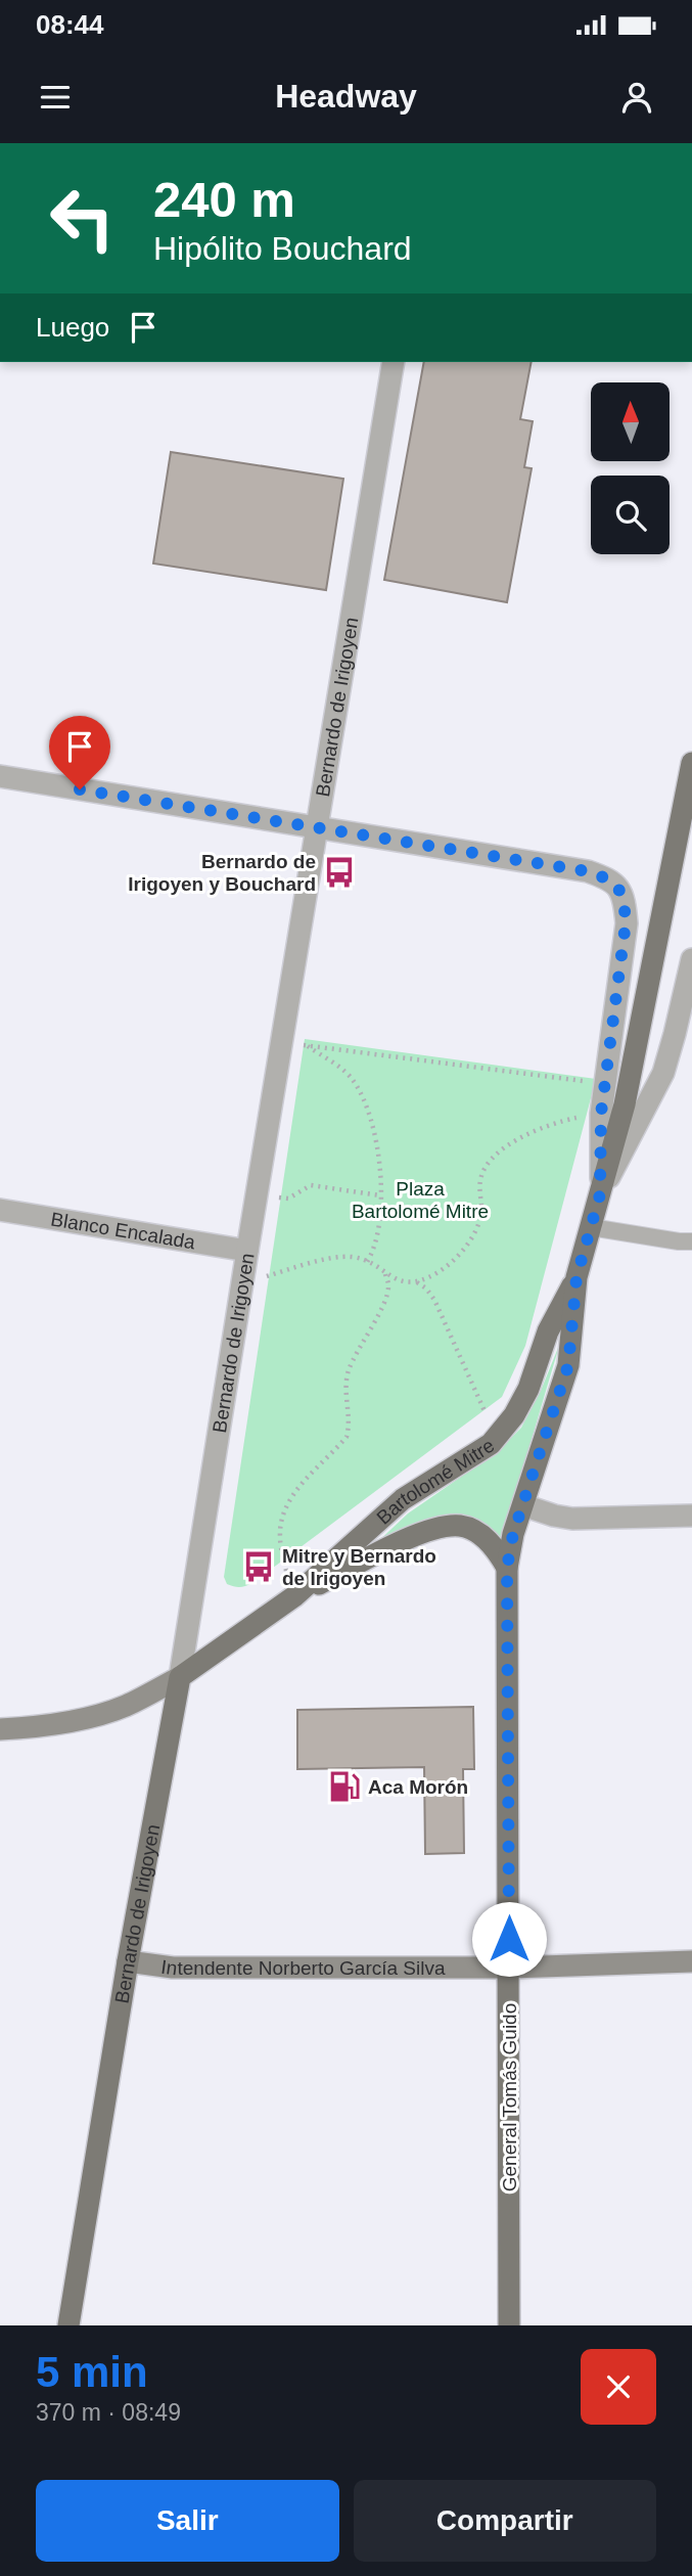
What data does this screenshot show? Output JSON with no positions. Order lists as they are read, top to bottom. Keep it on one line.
{"streets":{"main road":["Bernardo de Irigoyen","Bartolomé Mitre","General Tomás Guido"],"street":["Blanco Encalada","Intendente Norberto García Silva"]},"crossings":[["Bernardo de Irigoyen","Blanco Encalada"],["Bernardo de Irigoyen","Bartolomé Mitre"],["Bernardo de Irigoyen","Intendente Norberto García Silva"],["Bernardo de Irigoyen","General Tomás Guido"],["Bartolomé Mitre","General Tomás Guido"],["Intendente Norberto García Silva","General Tomás Guido"]],"parks":["Plaza Bartolomé Mitre"],"places":{"bus stop":["Bernardo de Irigoyen y Bouchard","Mitre y Bernardo de Irigoyen"],"fuel station":["Aca Morón"]},"north":"top","page":{"status":"08:44","header":"Headway","turn":["240 m","Hipólito Bouchard"],"then":"Luego","heading":["5 min","370 m · 08:49"],"buttons":["Salir","Compartir"]}}
